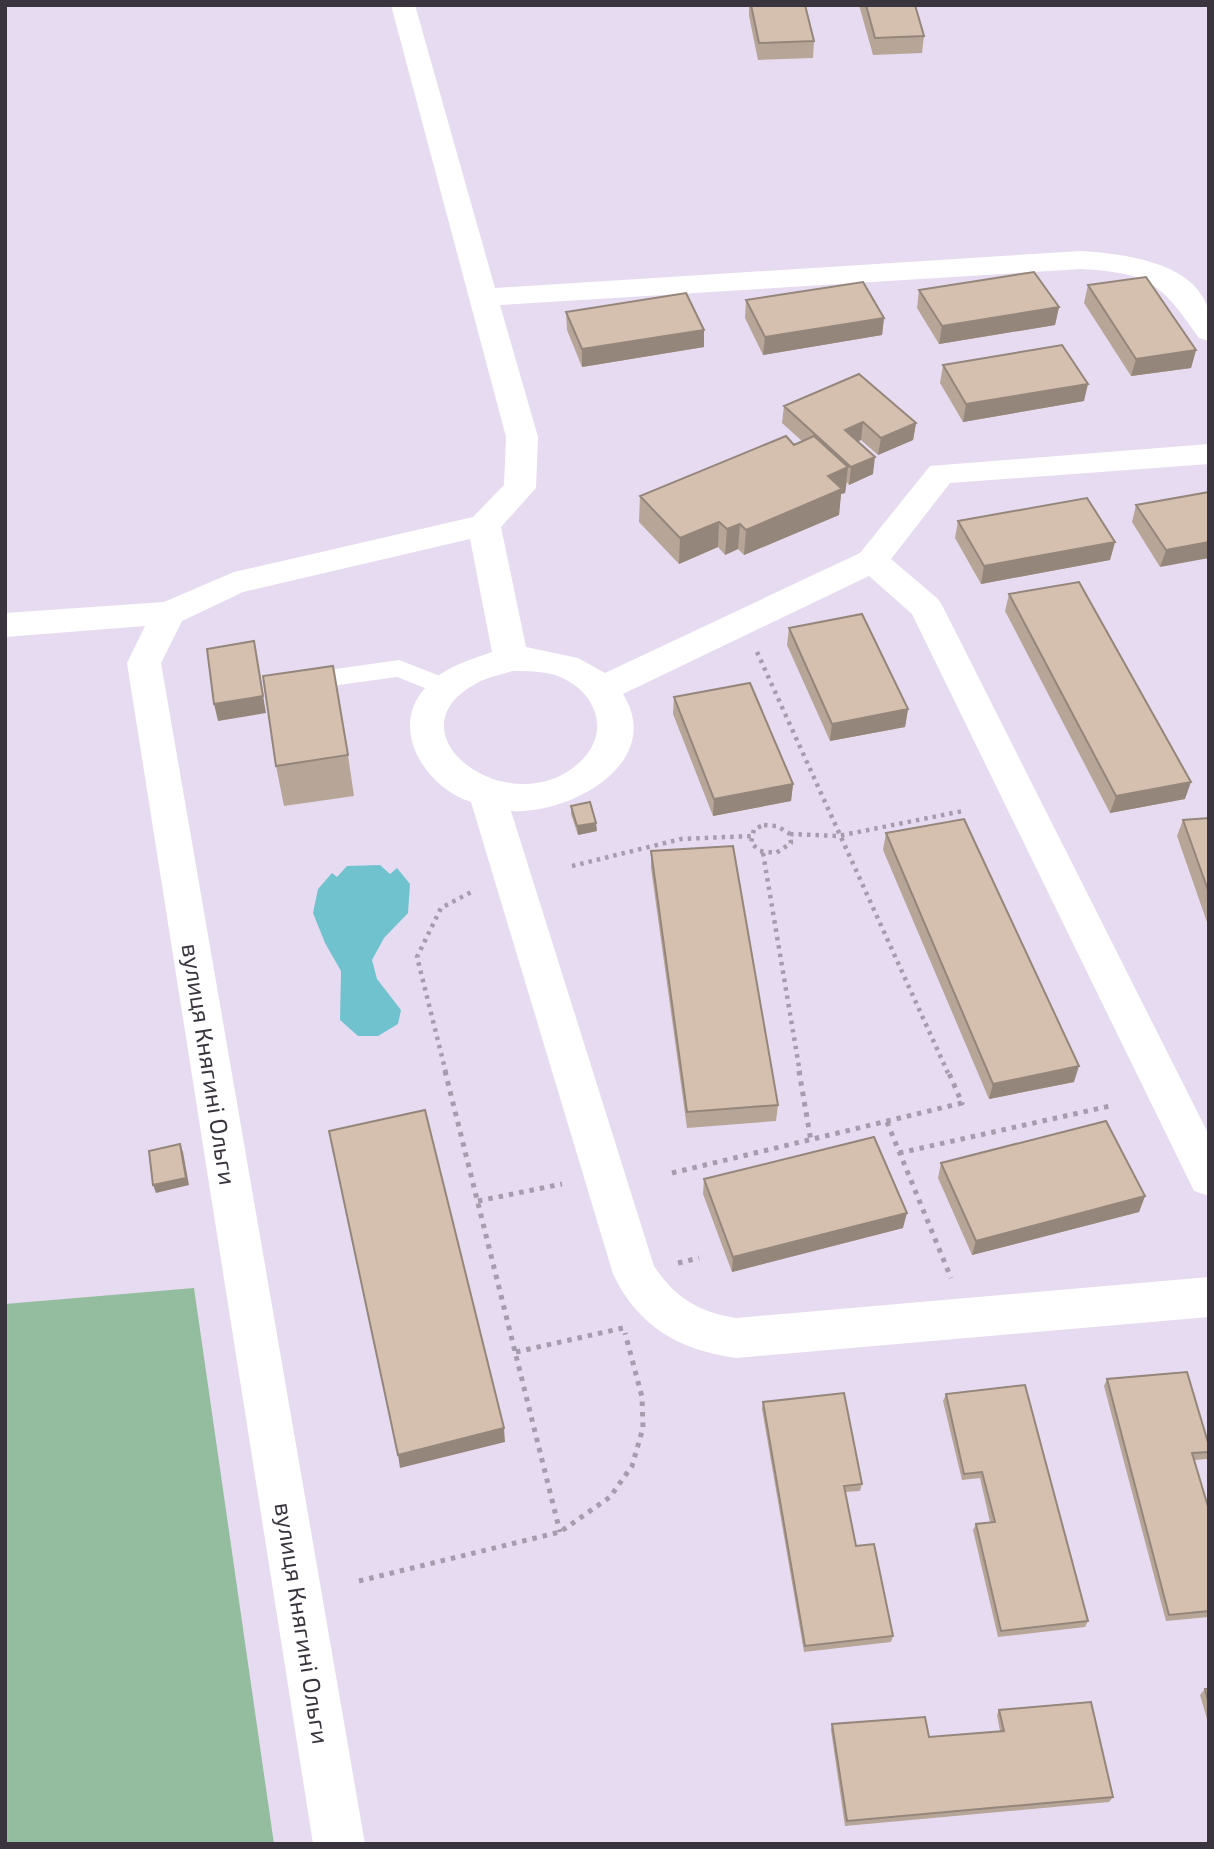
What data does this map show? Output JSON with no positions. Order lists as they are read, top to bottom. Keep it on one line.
{"streets":{"street":["вулиця Княгині Ольги"]}}
